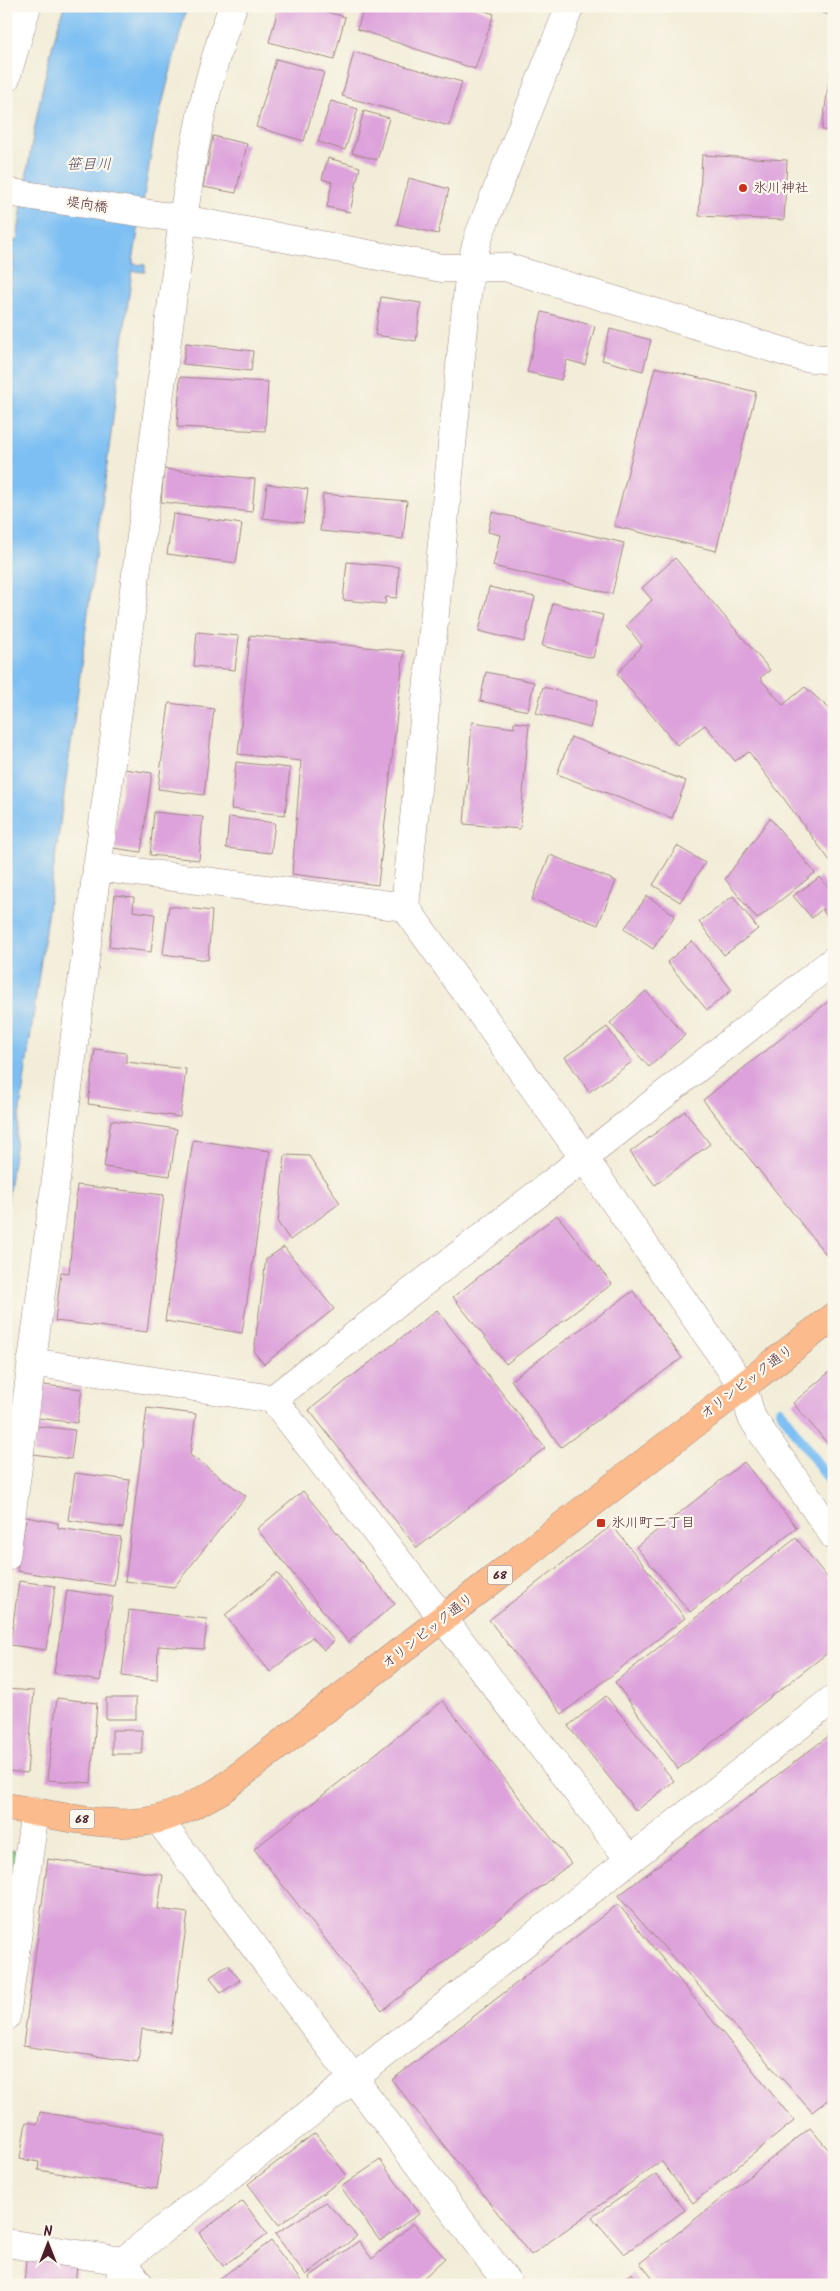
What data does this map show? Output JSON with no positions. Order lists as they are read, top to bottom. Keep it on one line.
{"streets":{"main road":["オリンピック通り","68"],"street":["堤向橋"]},"water":["笹目川"],"places":{"other":["氷川神社"],"transit":["氷川町二丁目"]},"north":"top"}
